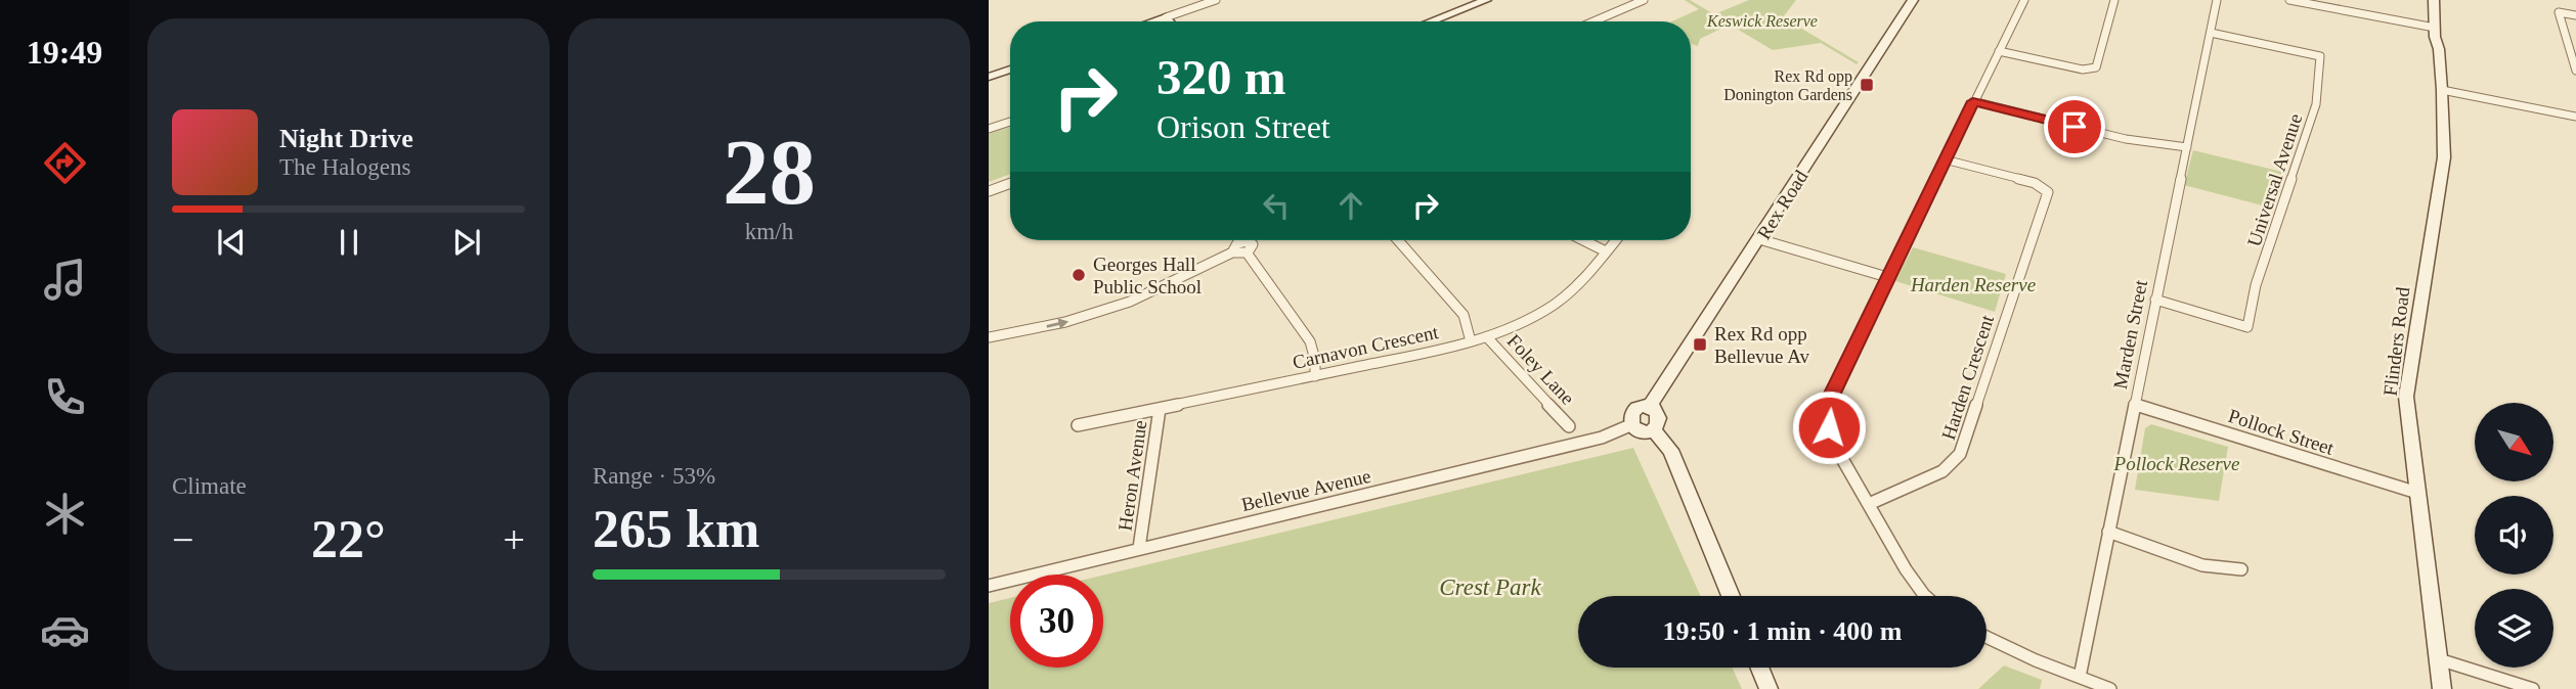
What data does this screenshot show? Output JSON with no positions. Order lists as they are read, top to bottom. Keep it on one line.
{"streets":{"street":["Universal Avenue","Rex Road","Marden Street","Flinders Road","Carnavon Crescent","Foley Lane","Harden Crescent","Pollock Street","Heron Avenue","Bellevue Avenue"]},"crossings":[["Universal Avenue","Marden Street"],["Rex Road","Bellevue Avenue"],["Marden Street","Pollock Street"],["Flinders Road","Pollock Street"],["Carnavon Crescent","Foley Lane"],["Carnavon Crescent","Heron Avenue"],["Heron Avenue","Bellevue Avenue"]],"parks":["Keswick Reserve","Harden Reserve","Pollock Reserve","Crest Park"],"places":{"transit":["Rex Rd opp Donington Gardens","Rex Rd opp Bellevue Av"],"other":["Georges Hall Public School"]},"north":"bottom right","page":{"tabs":"19:49","tile":[["28","km/h"],"Climate",["Range · 53%","265 km"]],"turn":["320 m","Orison Street"],"song":["Night Drive","The Halogens"],"heat":["−","22°","+"],"limit":"30","trip":"19:50 · 1 min · 400 m"}}
